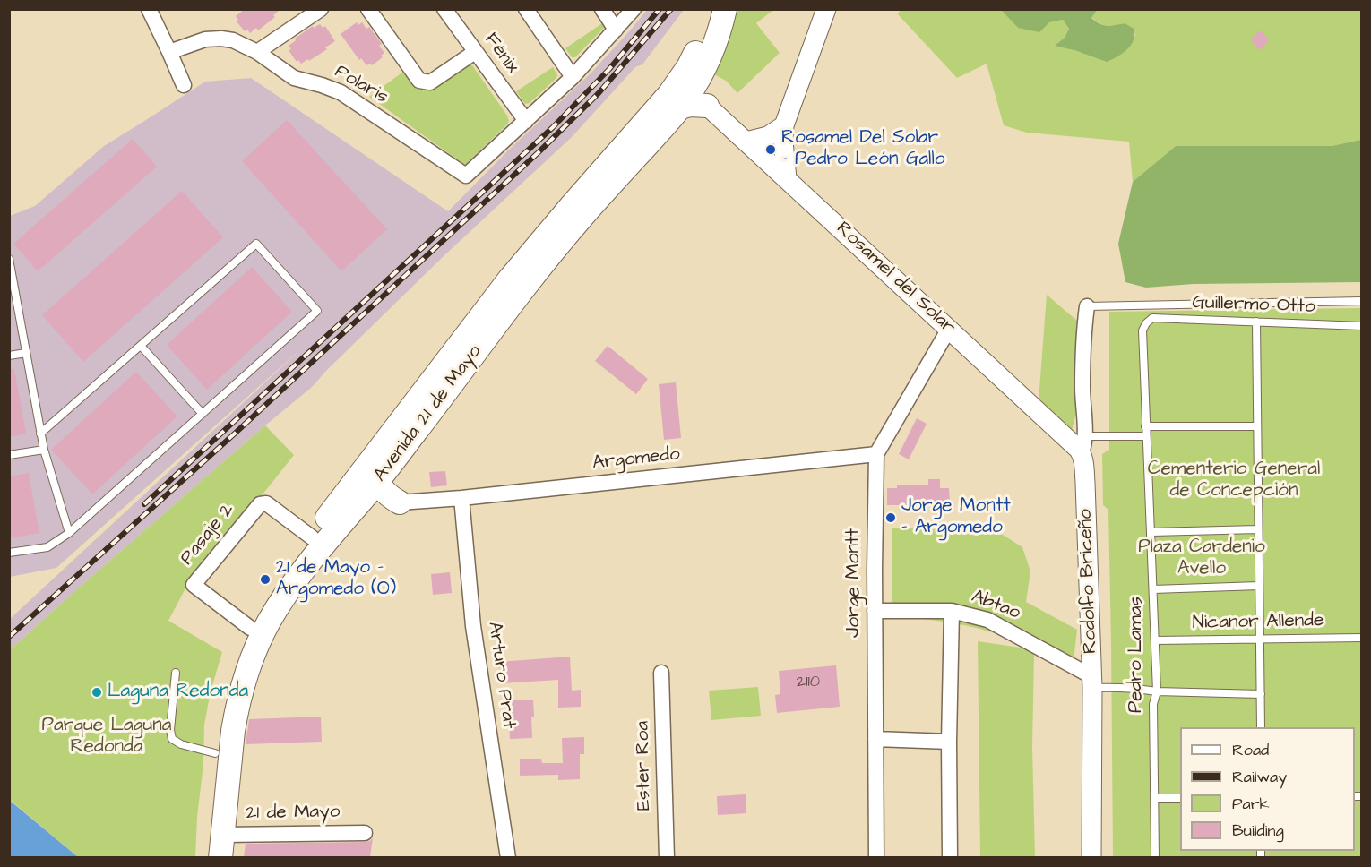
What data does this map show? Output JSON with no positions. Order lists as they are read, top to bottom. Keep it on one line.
{"streets":{"main road":["Avenida 21 de Mayo"],"street":["Fénix","Polaris","Rosamel del Solar","Argomedo","Pasaje 2","Rodolfo Briceño","Jorge Montt","Abtao","Arturo Prat","Ester Roa","21 de Mayo"],"lane":["Guillermo Otto","Nicanor Allende","Pedro Lamas"]},"crossings":[["Fénix","Polaris"],["Rosamel del Solar","Rodolfo Briceño"],["Rosamel del Solar","Jorge Montt"],["Guillermo Otto","Pedro Lamas"],["Avenida 21 de Mayo","Pasaje 2"],["Avenida 21 de Mayo","21 de Mayo"],["Argomedo","Jorge Montt"],["Argomedo","Arturo Prat"],["Rodolfo Briceño","Abtao"],["Jorge Montt","Abtao"],["Nicanor Allende","Pedro Lamas"]],"parks":["Cementerio General de Concepción","Plaza Cardenio Avello","Parque Laguna Redonda"],"places":["Rosamel Del Solar - Pedro León Gallo","Jorge Montt - Argomedo","21 de Mayo - Argomedo (O)","Laguna Redonda"],"house_numbers":["2110"],"legend":["Road","Railway","Park","Building"]}
